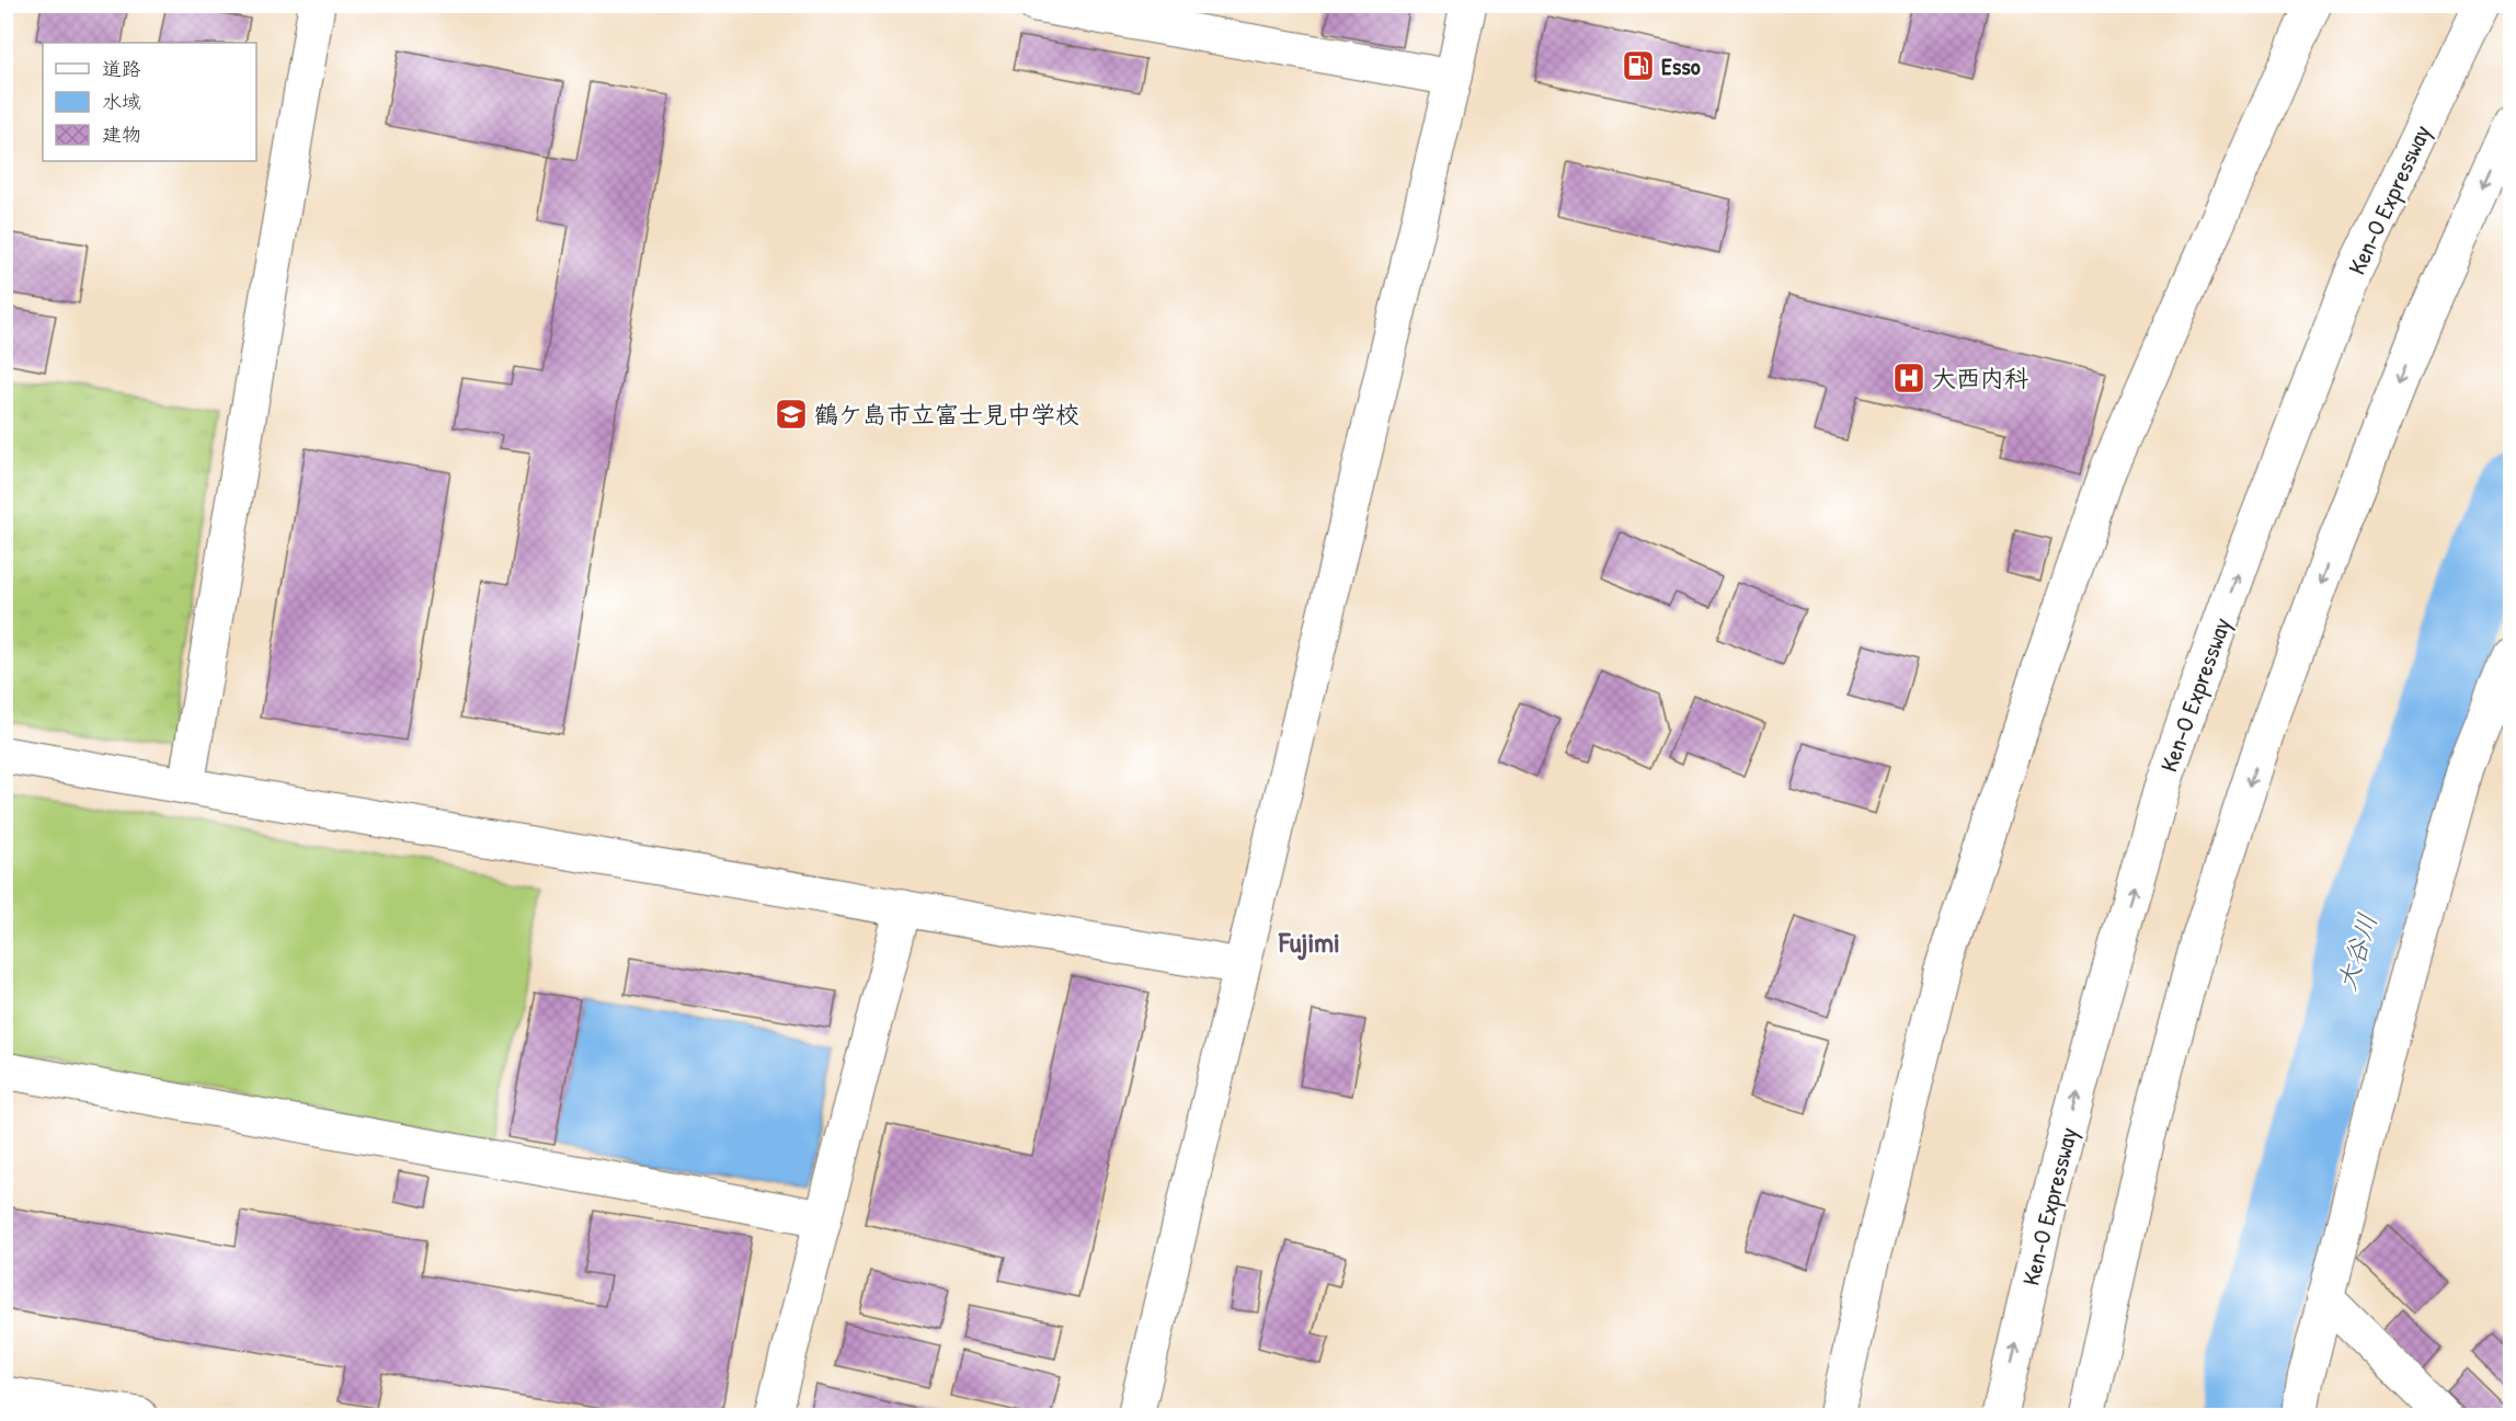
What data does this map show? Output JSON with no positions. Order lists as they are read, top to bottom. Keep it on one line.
{"streets":{"main road":["Ken-O Expressway"]},"districts":["Fujimi"],"water":["大谷川"],"places":{"fuel station":["Esso"],"hospital":["大西内科"],"school or university":["鶴ケ島市立富士見中学校"]},"legend":["道路","水域","建物"]}
